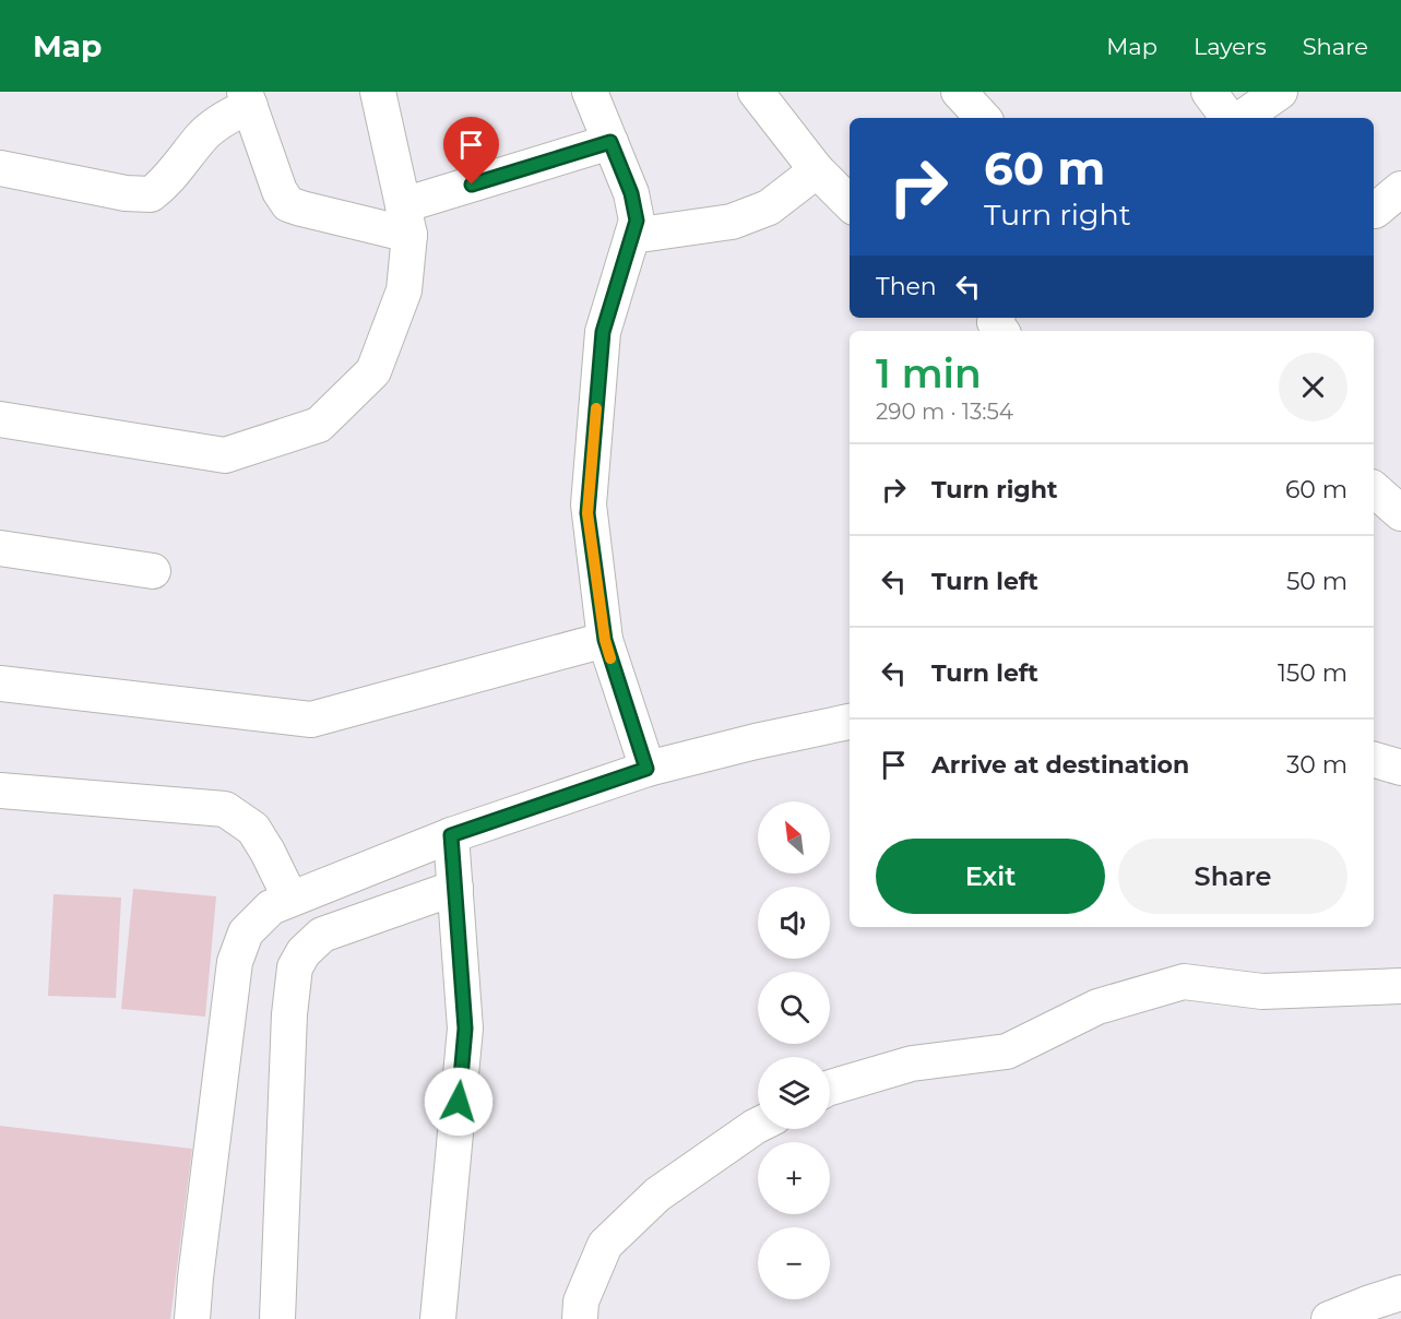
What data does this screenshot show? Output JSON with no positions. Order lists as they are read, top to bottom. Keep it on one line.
{"north":"top left","page":{"header":"Map","nav":["Map","Layers","Share"],"turn":["60 m","Turn right"],"then":"Then","heading":["1 min","290 m · 13:54"],"list":[{"name":"Turn right","value":"60 m"},{"name":"Turn left","value":"50 m"},{"name":"Turn left","value":"150 m"},{"name":"Arrive at destination","value":"30 m"}],"map_buttons":["+","−"],"buttons":["Exit","Share"]}}
